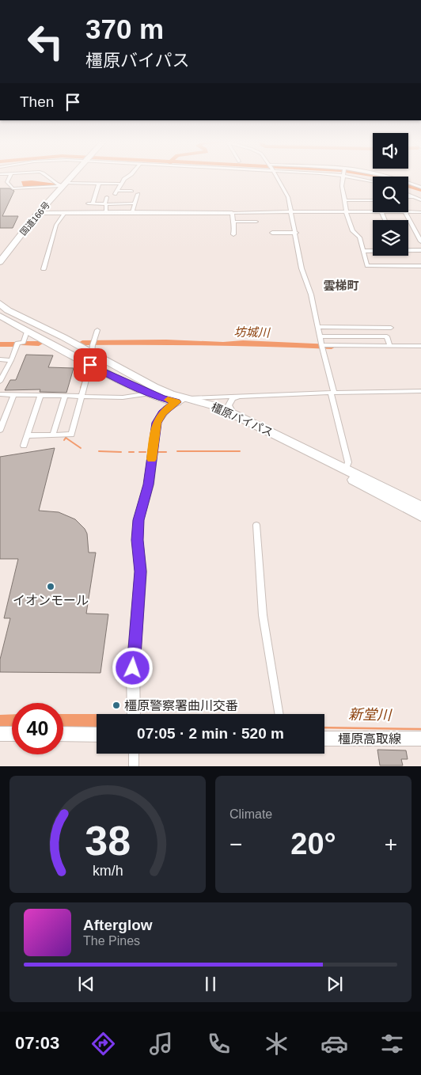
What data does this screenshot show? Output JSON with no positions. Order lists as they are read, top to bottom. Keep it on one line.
{"streets":{"highway":["国道166号","橿原バイパス"],"main road":["橿原高取線"]},"districts":["雲梯町"],"water":["坊城川","新堂川"],"places":["イオンモール","橿原警察署曲川交番"],"page":{"turn":["370 m","橿原バイパス"],"then":"Then","limit":"40","trip":"07:05 · 2 min · 520 m","tile":"Climate","heat":["−","20°","+"],"song":["Afterglow","The Pines"],"tabs":"07:03","gauge":["38","km/h"]}}
